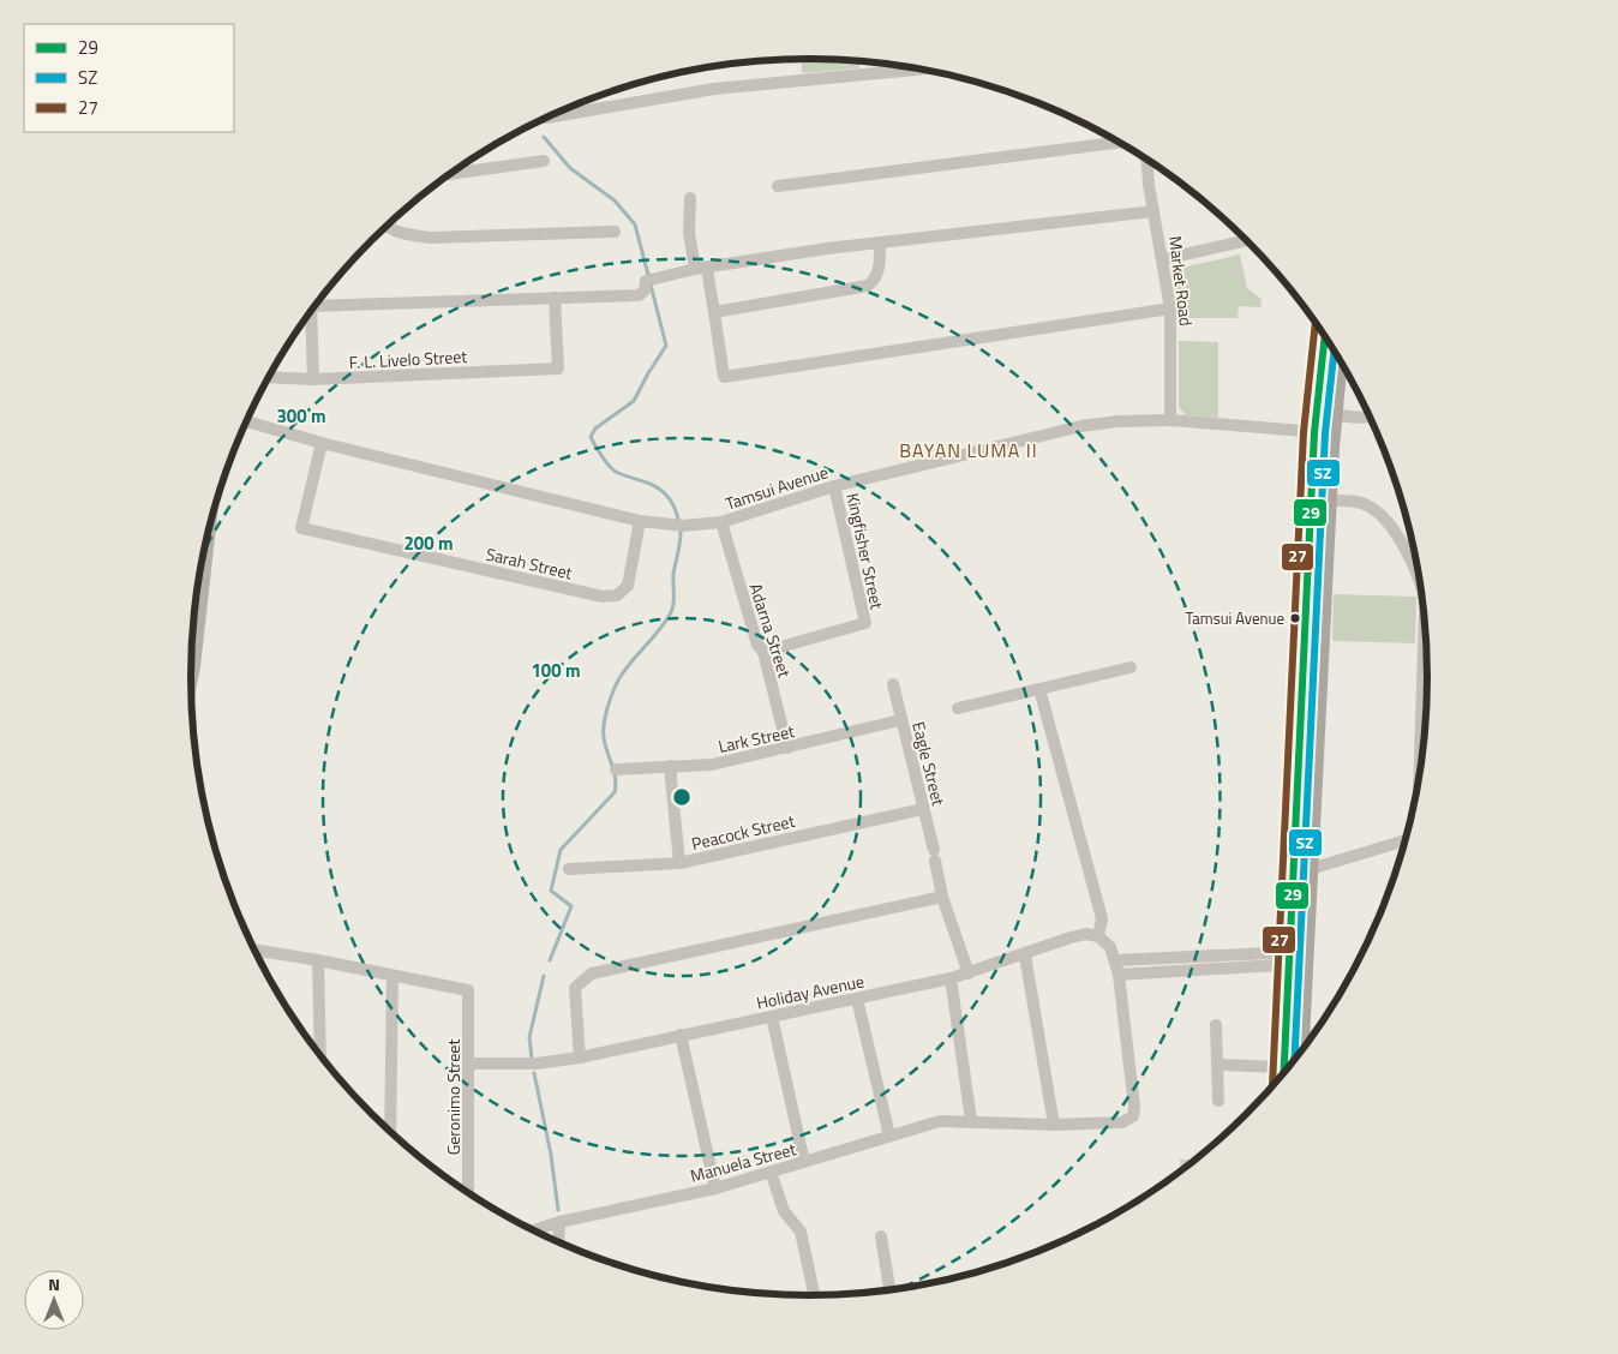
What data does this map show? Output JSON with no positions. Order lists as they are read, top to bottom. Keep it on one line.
{"streets":{"street":["Market Road","F. L. Livelo Street","Tamsui Avenue","Kingfisher Street","Sarah Street","Adarna Street","Lark Street","Eagle Street","Peacock Street","Holiday Avenue","Geronimo Street","Manuela Street"]},"crossings":[["Market Road","Tamsui Avenue"],["Tamsui Avenue","Kingfisher Street"],["Tamsui Avenue","Sarah Street"],["Tamsui Avenue","Adarna Street"],["Kingfisher Street","Adarna Street"],["Adarna Street","Lark Street"],["Lark Street","Eagle Street"],["Eagle Street","Peacock Street"],["Eagle Street","Holiday Avenue"],["Holiday Avenue","Geronimo Street"]],"districts":["BAYAN LUMA II"],"places":["Tamsui Avenue"],"lines":["transit line 27","transit line 29","transit line SZ"],"legend":["29","SZ","27"],"north":"top","rings":["300 m","200 m","100 m"]}
